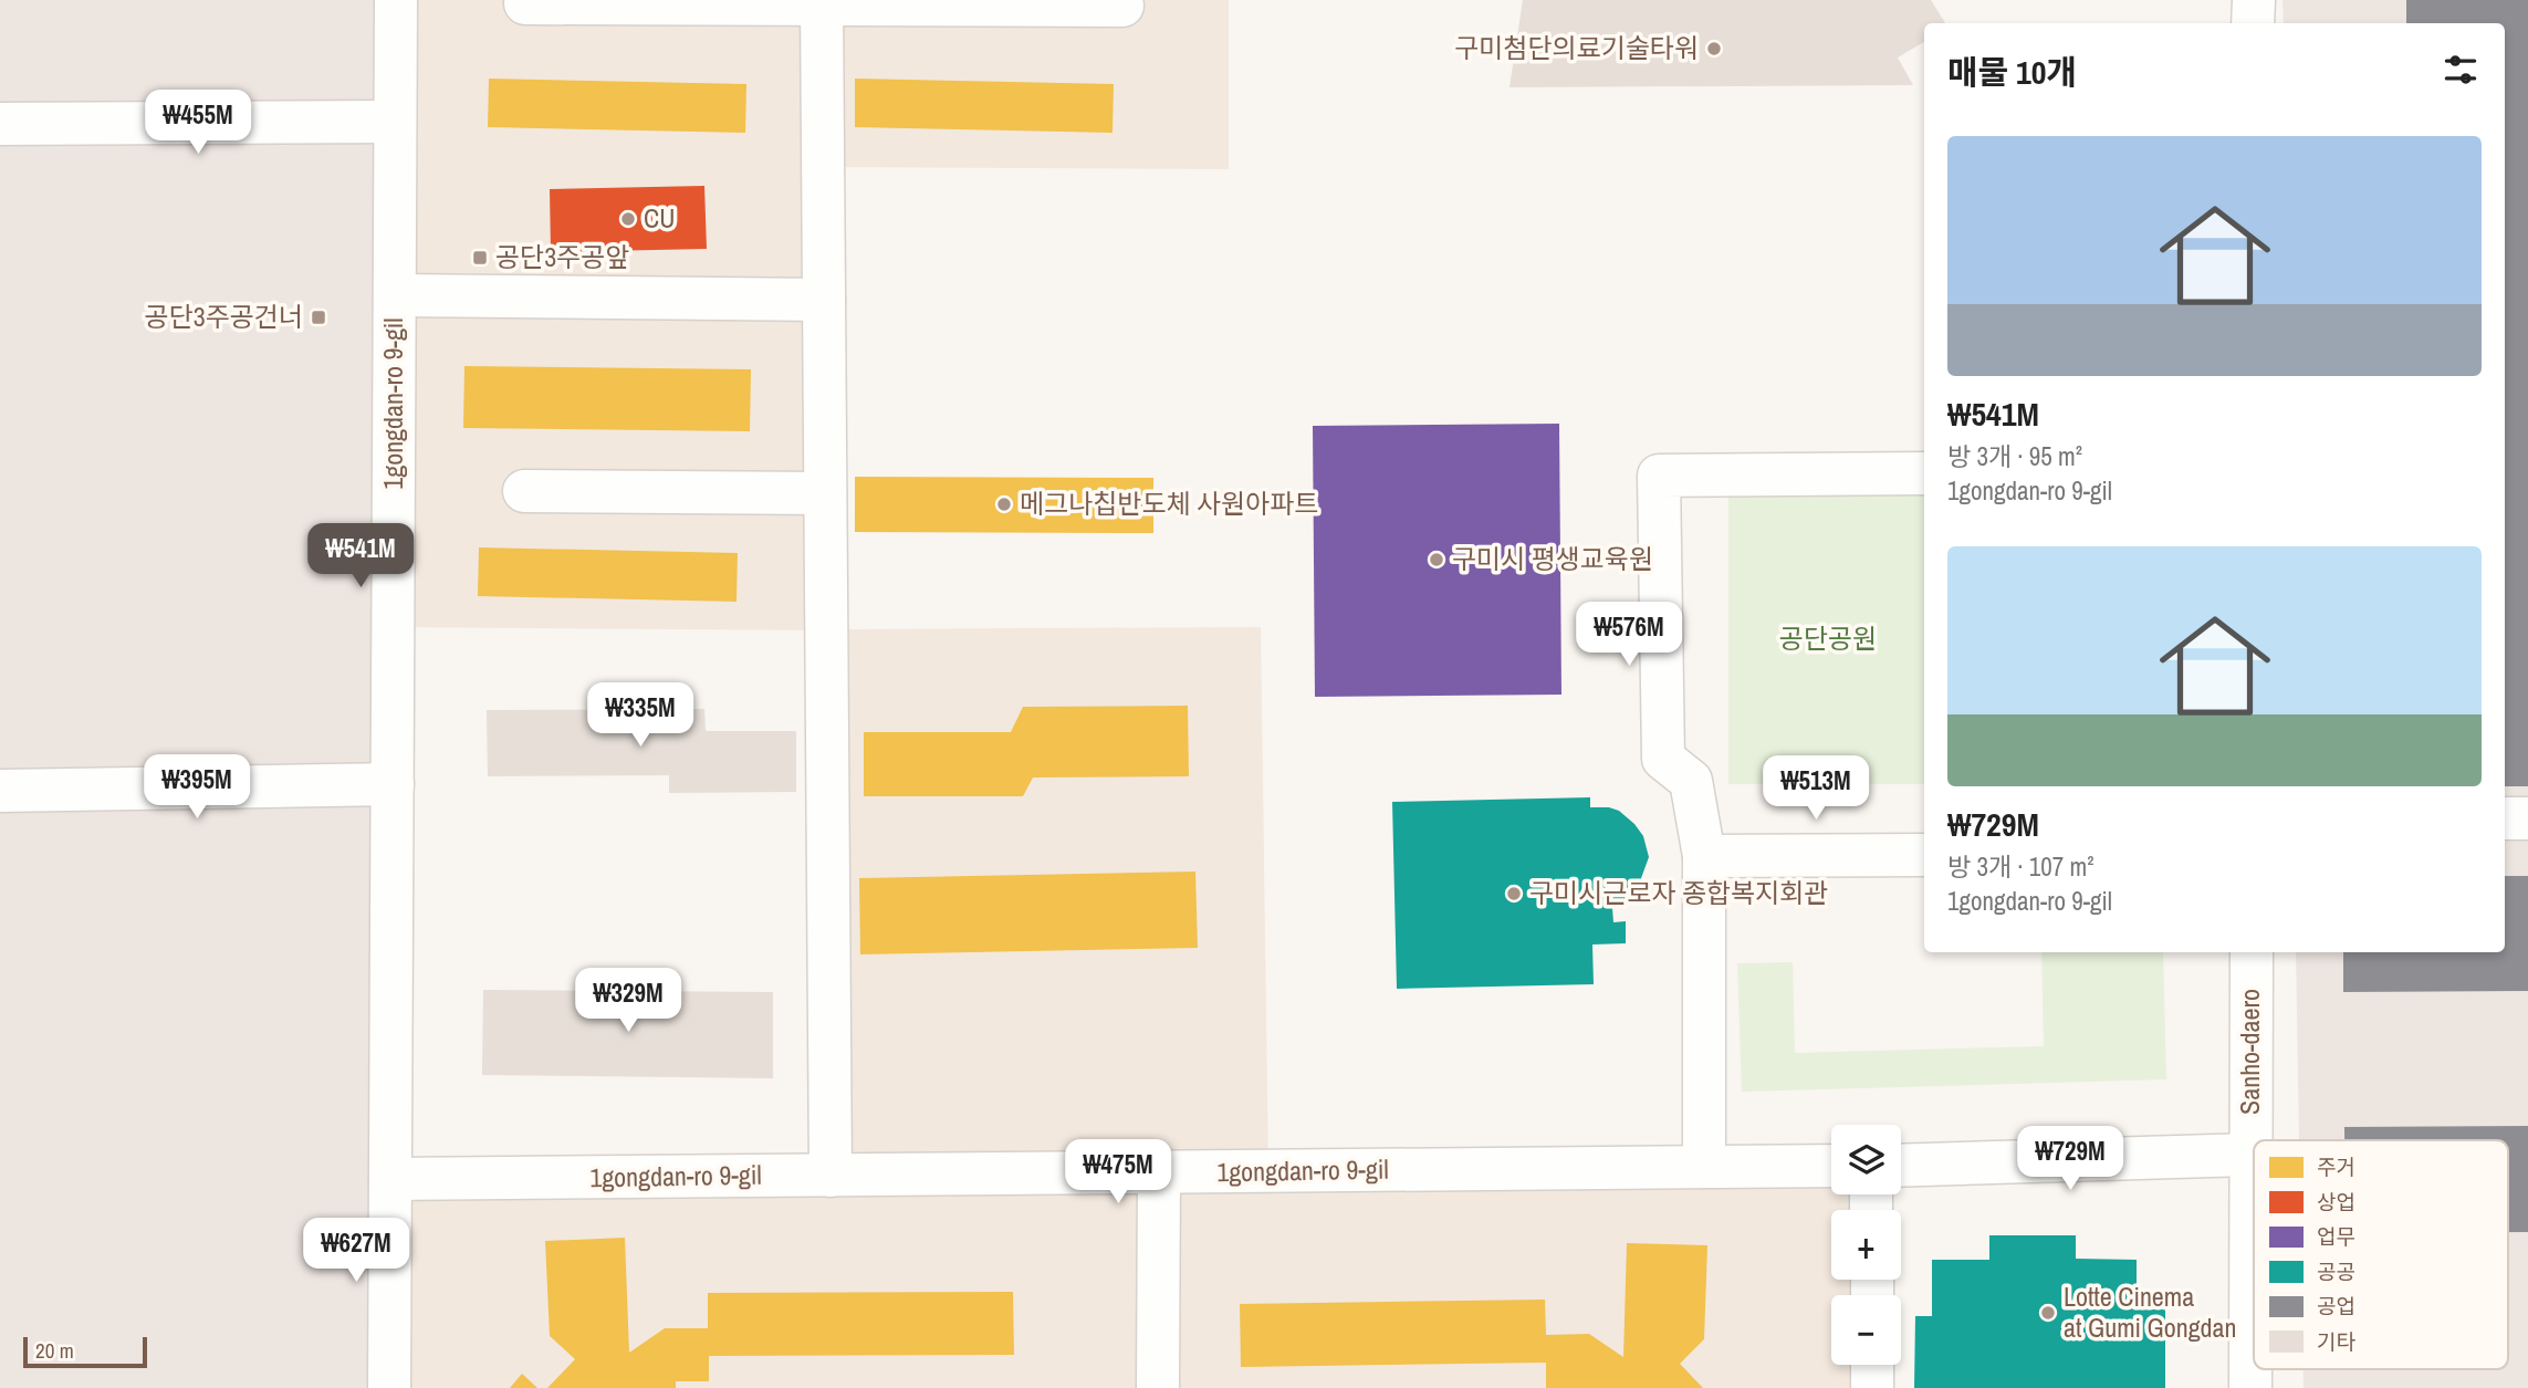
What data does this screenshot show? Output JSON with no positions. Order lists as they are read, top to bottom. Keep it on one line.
{"streets":{"street":["1gongdan-ro 9-gil","Sanho-daero"]},"parks":["공단공원"],"places":{"other":["구미첨단의료기술타워","CU","메그나칩반도체 사원아파트","구미시 평생교육원","구미시근로자 종합복지회관","Lotte Cinema at Gumi Gongdan"],"transit":["공단3주공앞","공단3주공건너"]},"legend":["주거","상업","업무","공공","공업","기타"],"scale_bar":"20 m","page":{"heading":"매물 10개","price":["₩455M","₩541M","₩576M","₩335M","₩395M","₩513M","₩329M","₩729M","₩475M","₩627M"],"list":[{"name":"₩541M","note":"방 3개 · 95 m² · 1gongdan-ro 9-gil"},{"name":"₩729M","note":"방 3개 · 107 m² · 1gongdan-ro 9-gil"}],"map_buttons":["+","−"],"scale":"20 m"}}
